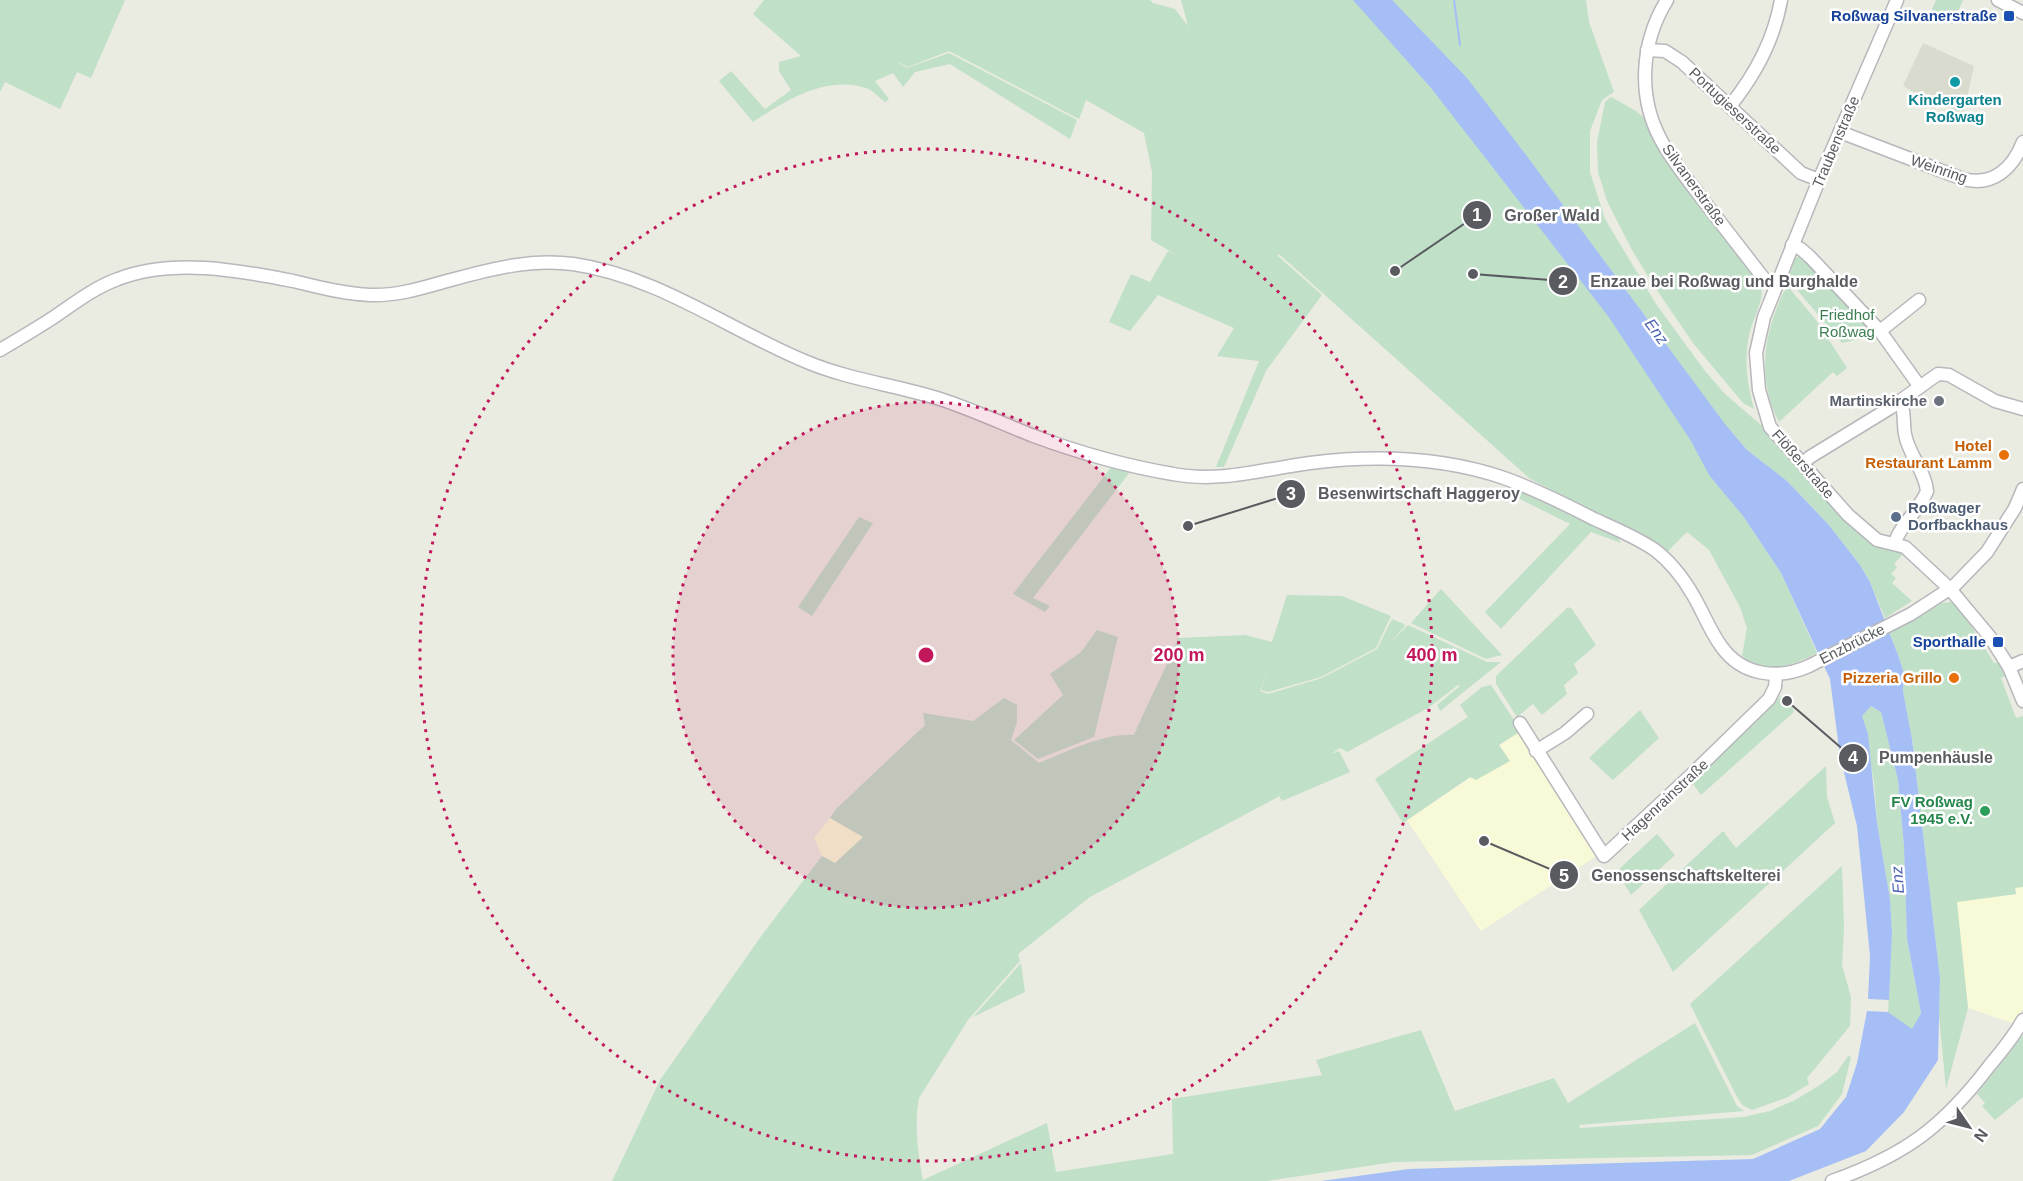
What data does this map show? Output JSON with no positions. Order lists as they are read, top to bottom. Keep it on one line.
{"streets":{"street":["Portugieserstraße","Traubenstraße","Weinring","Silvanerstraße","Flößerstraße","Enzbrücke","Hagenrainstraße"]},"crossings":[["Portugieserstraße","Traubenstraße"],["Portugieserstraße","Silvanerstraße"],["Traubenstraße","Weinring"],["Traubenstraße","Silvanerstraße"],["Traubenstraße","Flößerstraße"],["Silvanerstraße","Flößerstraße"],["Flößerstraße","Enzbrücke"],["Enzbrücke","Hagenrainstraße"]],"water":["Enz"],"parks":["Friedhof Roßwag"],"places":{"transit":["Roßwag Silvanerstraße","Sporthalle"],"other":["Kindergarten Roßwag","Großer Wald","Enzaue bei Roßwag und Burghalde","Martinskirche","Hotel Restaurant Lamm","Roßwager Dorfbackhaus","Besenwirtschaft Haggeroy","Pizzeria Grillo","Pumpenhäusle","FV Roßwag 1945 e.V.","Genossenschaftskelterei"]},"north":"bottom right","rings":["200 m","400 m"]}
